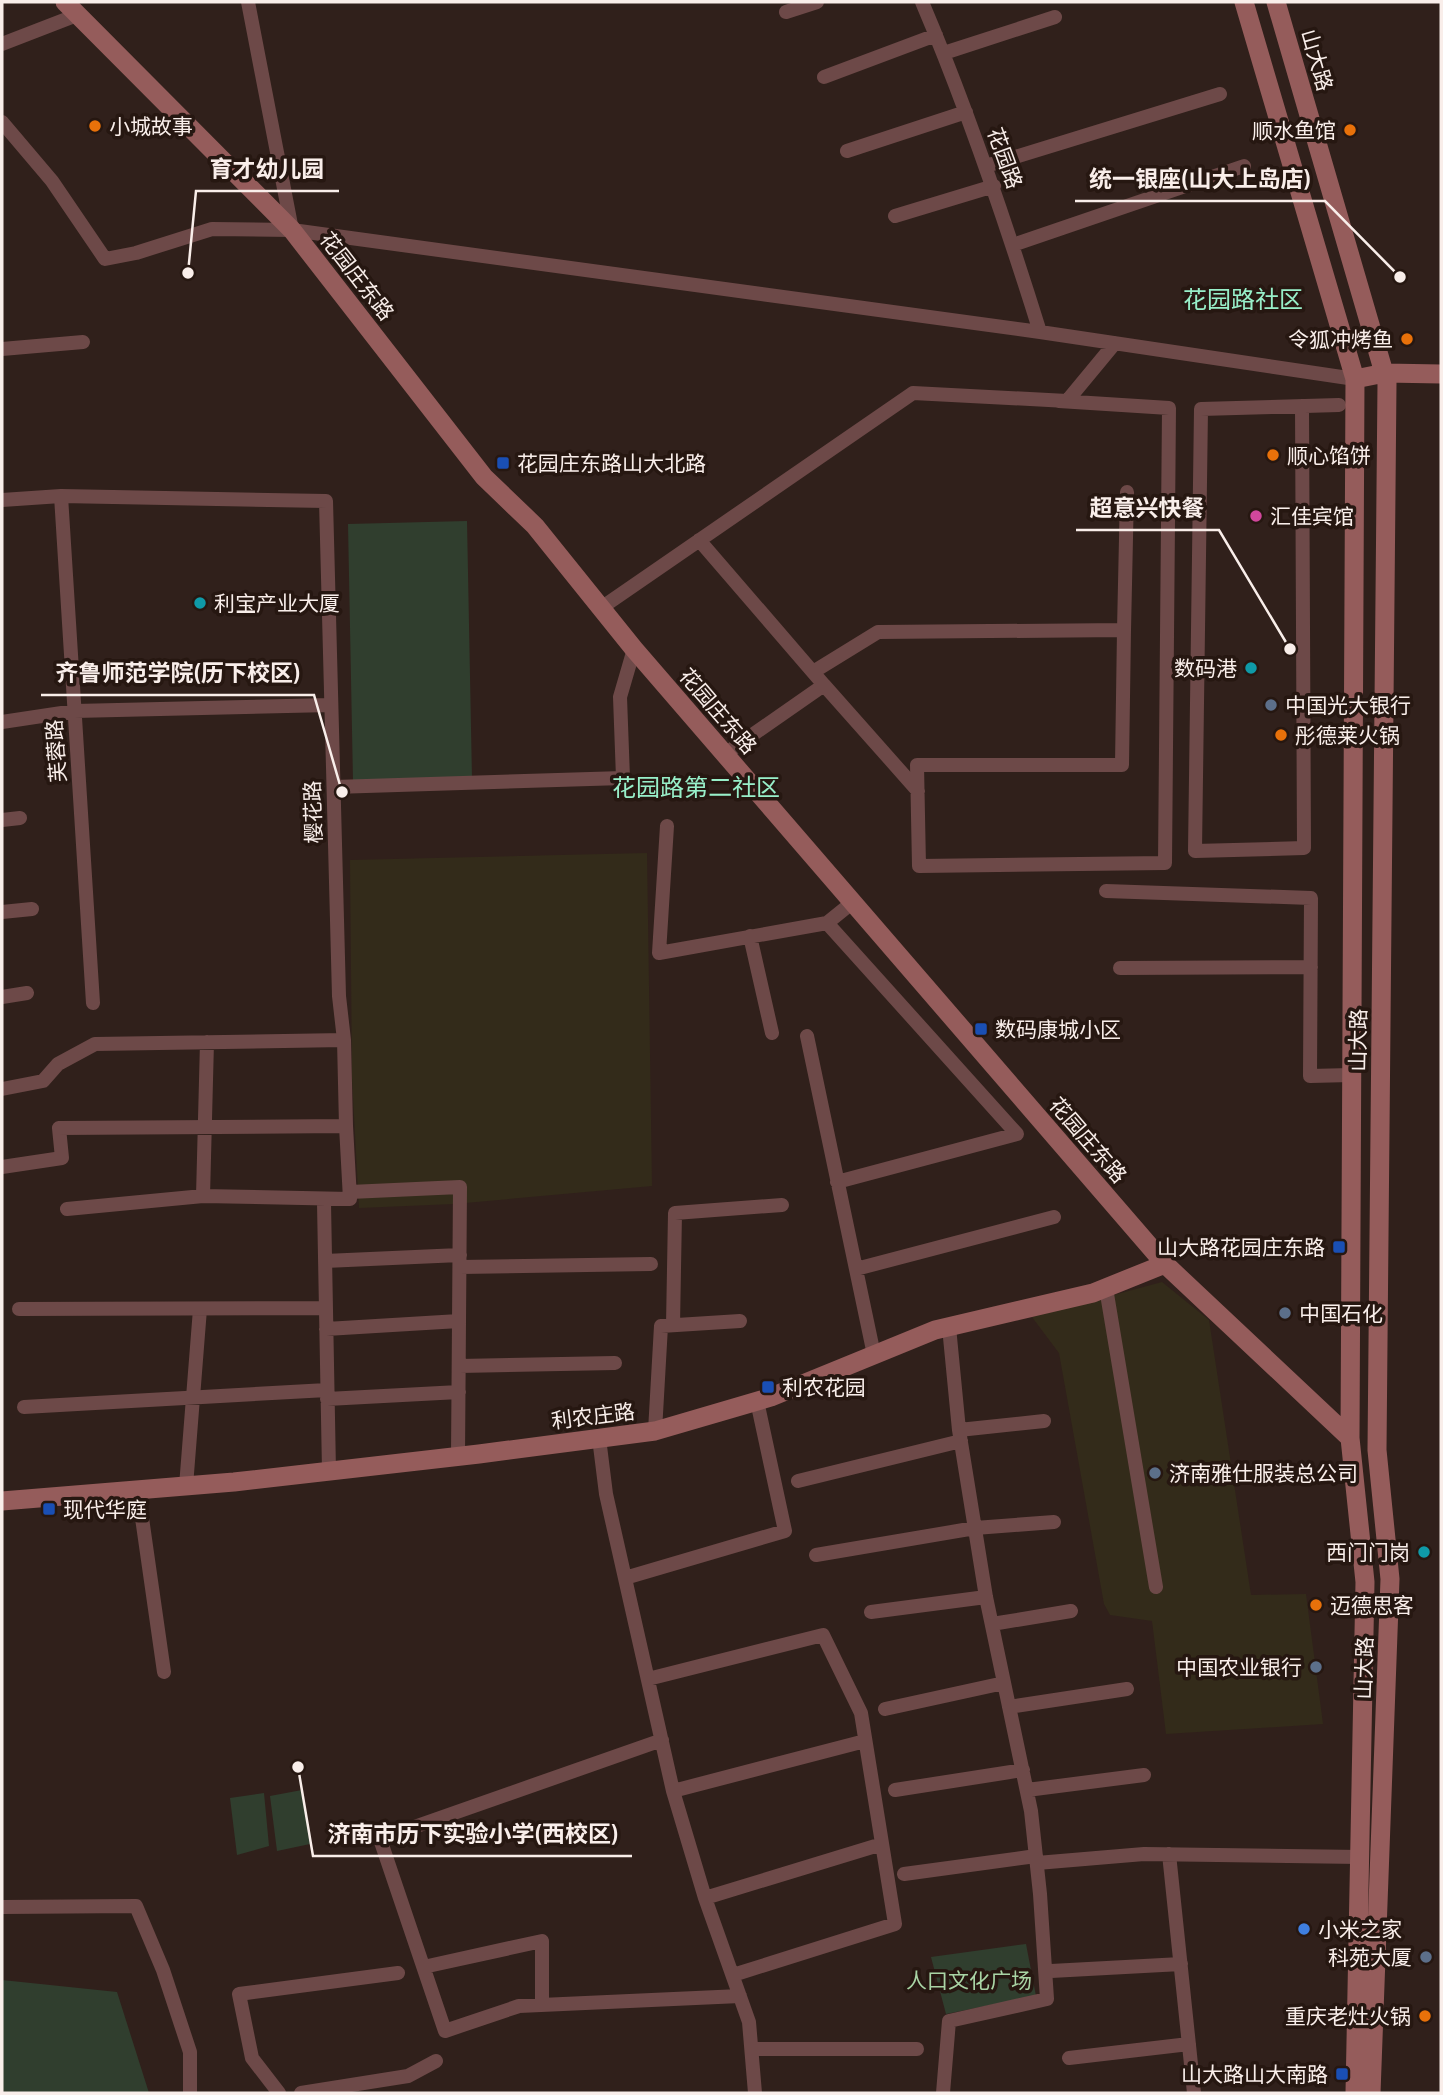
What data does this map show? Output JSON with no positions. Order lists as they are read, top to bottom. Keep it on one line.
{"streets":{"main road":["山大路","花园庄东路","利农庄路"],"street":["花园路","芙蓉路","樱花路"]},"crossings":[["山大路","花园庄东路"],["花园庄东路","利农庄路"],["芙蓉路","樱花路"]],"districts":["花园路社区","花园路第二社区"],"parks":["人口文化广场"],"places":{"other":["小城故事","顺水鱼馆","育才幼儿园","统一银座(山大上岛店)","令狐冲烤鱼","顺心馅饼","汇佳宾馆","利宝产业大厦","超意兴快餐","数码港","中国光大银行","彤德莱火锅","齐鲁师范学院(历下校区)","中国石化","济南雅仕服装总公司","西门门岗","迈德思客","中国农业银行","济南市历下实验小学(西校区)","小米之家","科苑大厦","重庆老灶火锅"],"transit":["花园庄东路山大北路","数码康城小区","山大路花园庄东路","利农花园","现代华庭","山大路山大南路"]}}
